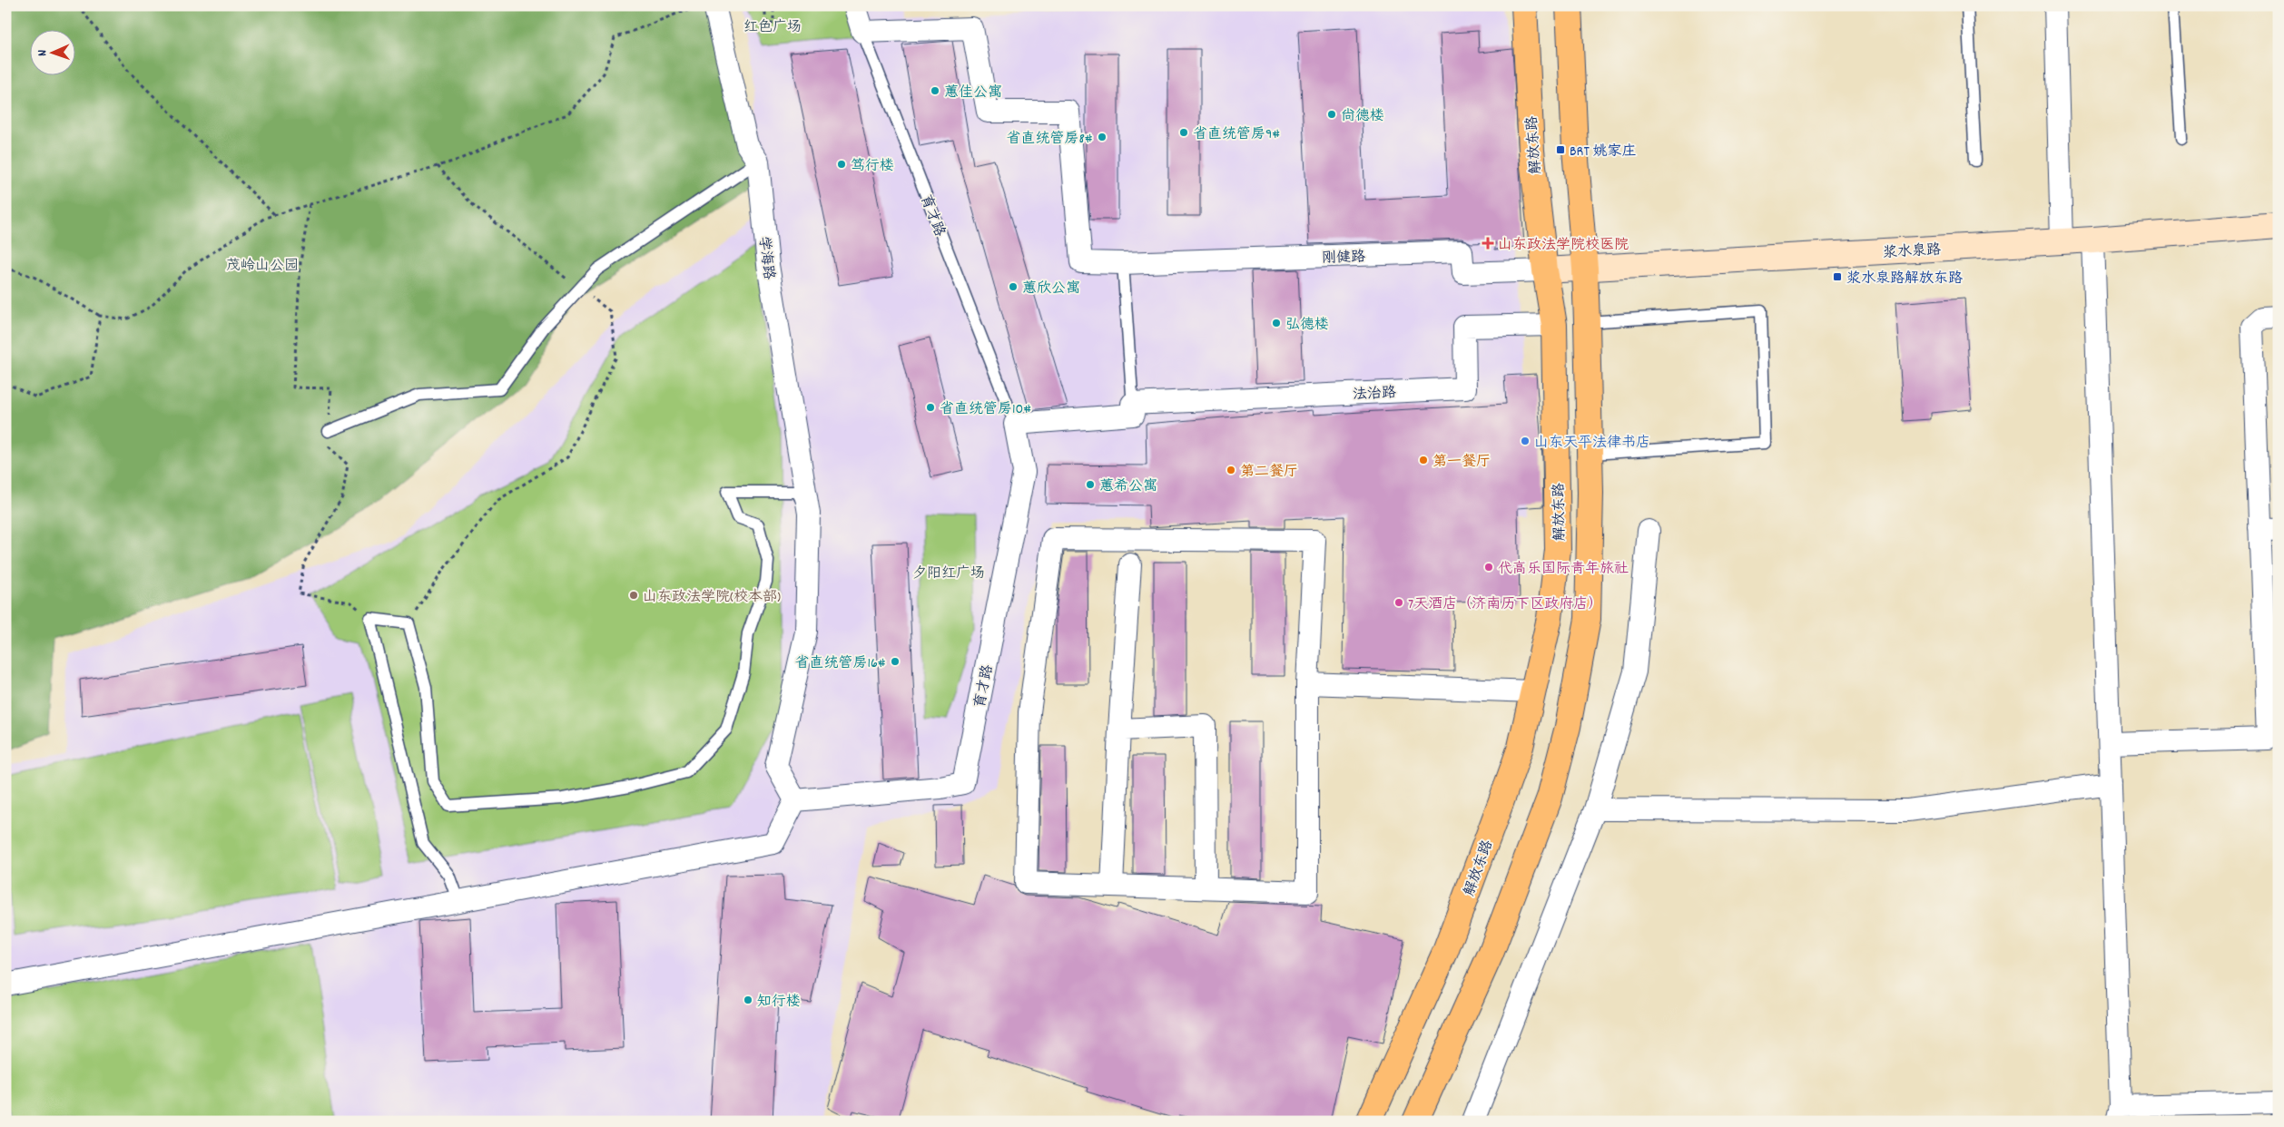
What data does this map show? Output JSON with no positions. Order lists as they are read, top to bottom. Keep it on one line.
{"streets":{"main road":["解放东路","浆水泉路"],"street":["育才路","刚健路","学海路","法治路"]},"crossings":[["解放东路","浆水泉路"],["解放东路","刚健路"],["解放东路","法治路"],["育才路","学海路"],["浆水泉路","刚健路"]],"parks":["红色广场","茂岭山公园","夕阳红广场"],"places":{"other":["蕙佳公寓","尚德楼","省直统管房9#","省直统管房8#","笃行楼","蕙欣公寓","弘德楼","省直统管房10#","山东天平法律书店","第一餐厅","第二餐厅","蕙希公寓","代高乐国际青年旅社","山东政法学院(校本部)","7天酒店（济南历下区政府店）","省直统管房16#","知行楼"],"transit":["BRT 姚家庄","浆水泉路解放东路"],"health":["山东政法学院校医院"]},"north":"left"}
